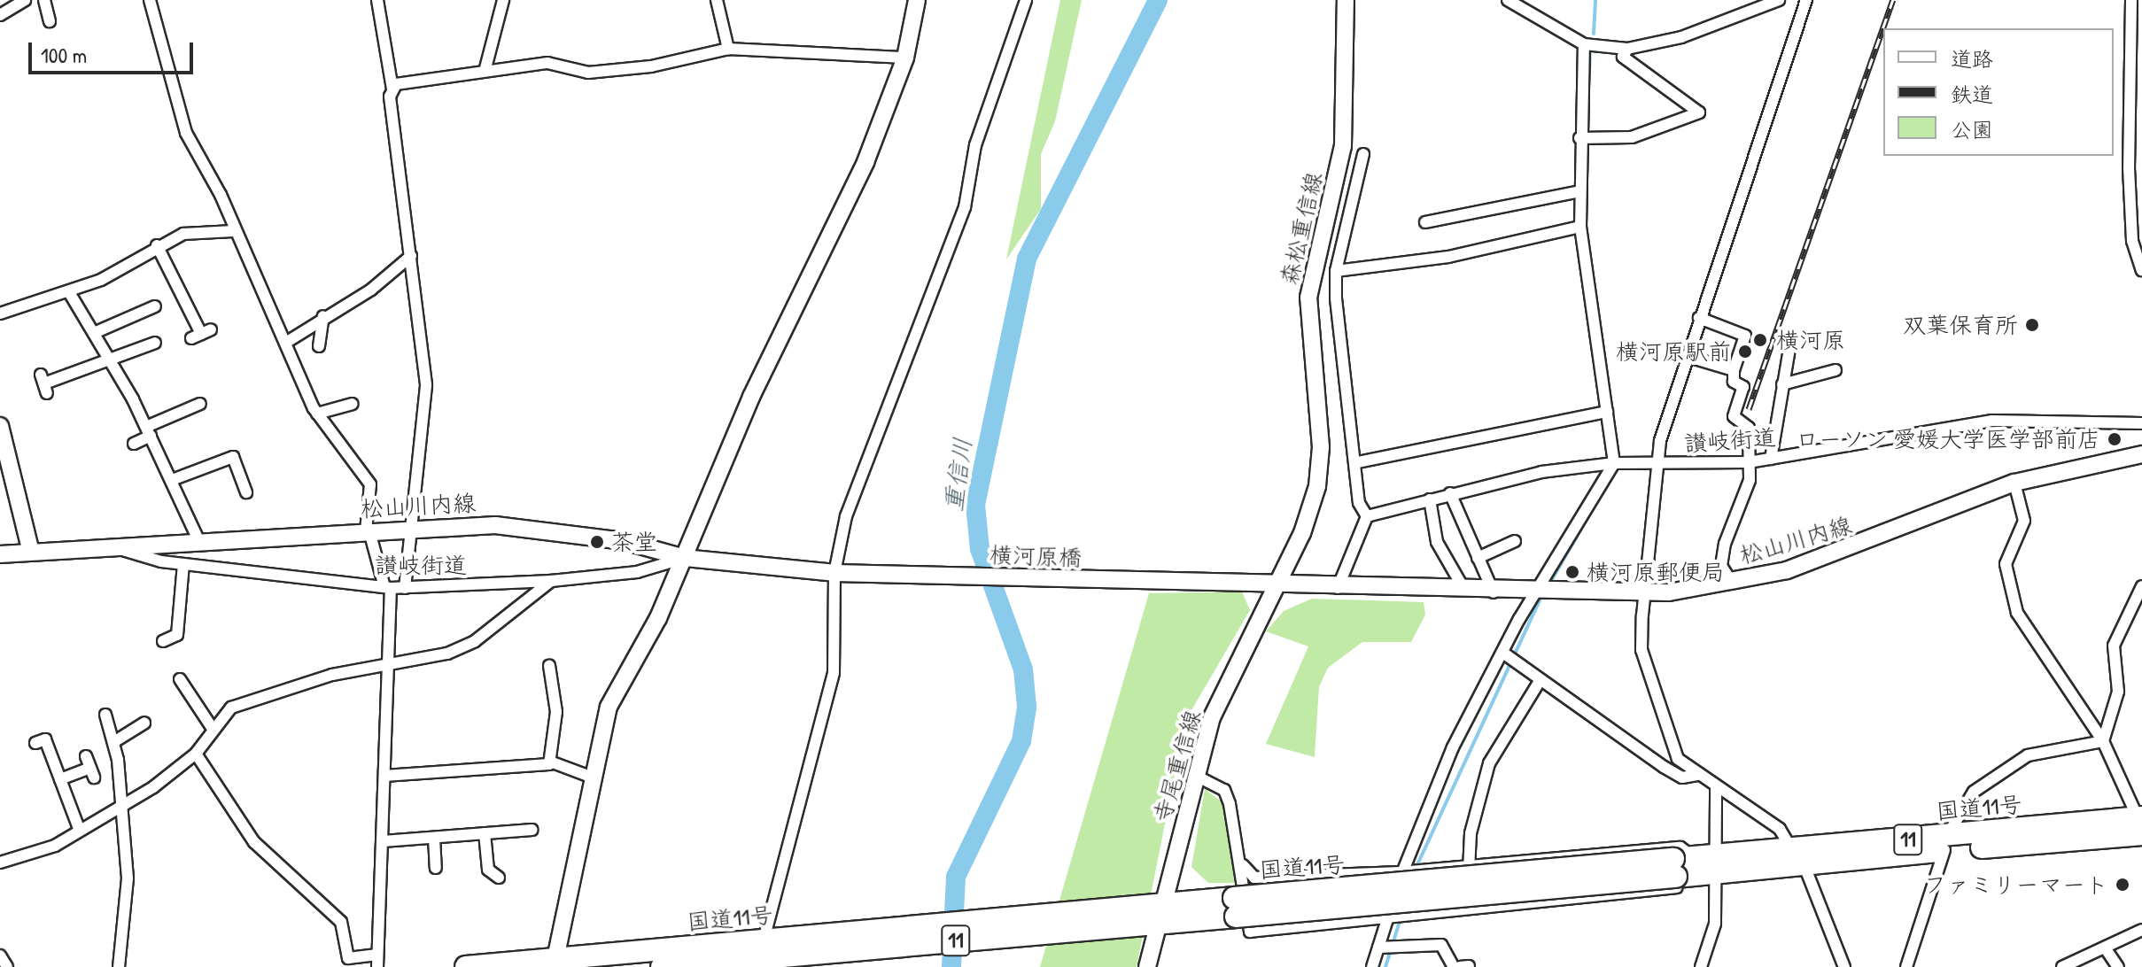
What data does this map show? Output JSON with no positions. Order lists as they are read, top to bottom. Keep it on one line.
{"streets":{"highway":["国道11号","11"],"main road":["森松重信線","松山川内線","横河原橋","寺尾重信線"],"street":["讃岐街道"]},"crossings":[["森松重信線","松山川内線"],["森松重信線","寺尾重信線"],["讃岐街道","松山川内線"],["松山川内線","横河原橋"],["松山川内線","寺尾重信線"],["寺尾重信線","国道11号"]],"water":["重信川"],"places":["双葉保育所","横河原","横河原駅前","ローソン 愛媛大学医学部前店","茶堂","横河原郵便局","ファミリーマート"],"legend":["道路","鉄道","公園"],"scale_bar":"100 m"}
